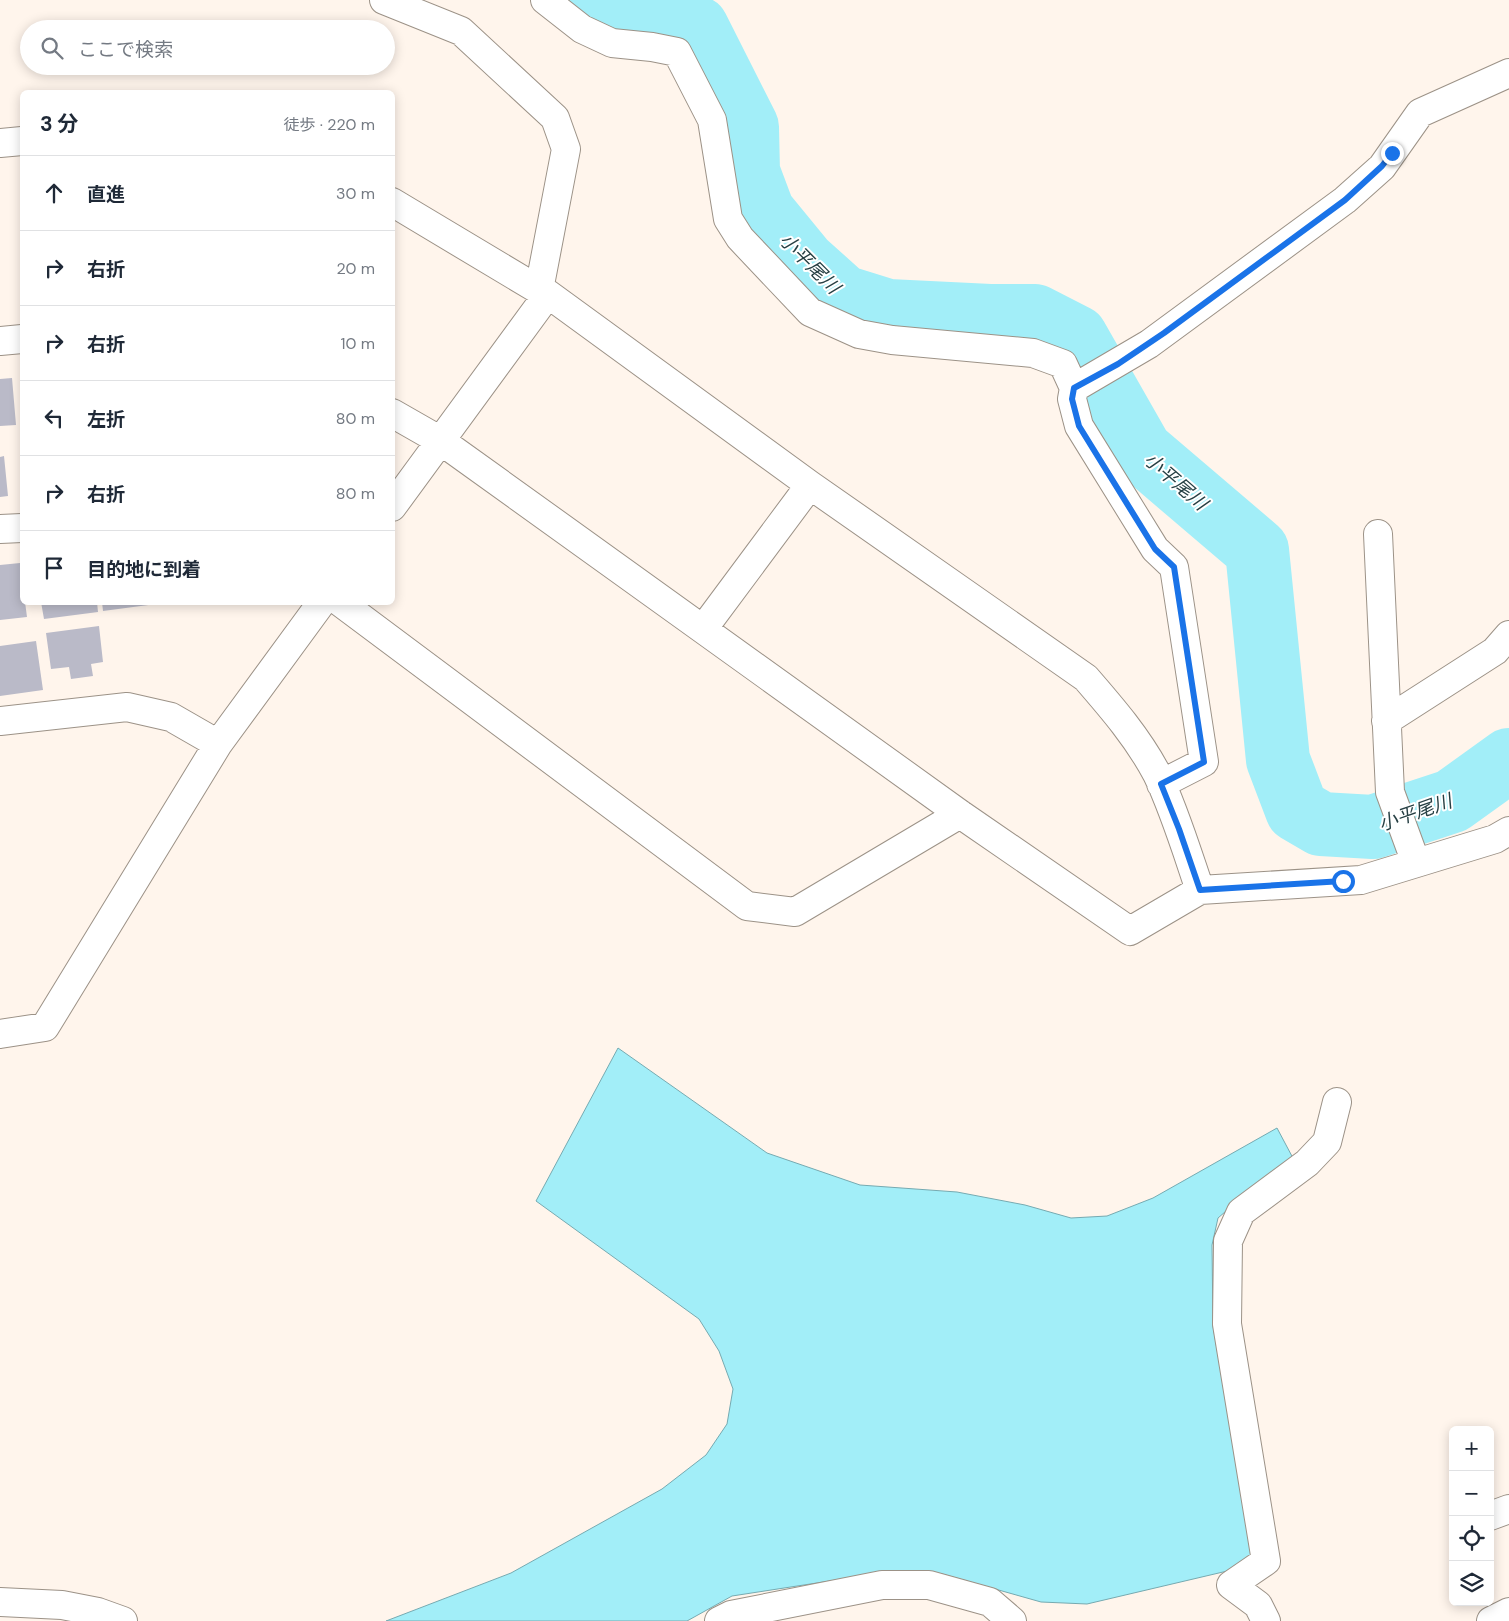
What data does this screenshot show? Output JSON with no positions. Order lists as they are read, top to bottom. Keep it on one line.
{"water":["小平尾川"],"page":{"search":"ここで検索","heading":["3 分","徒歩 · 220 m"],"list":[["直進","30 m"],["右折","20 m"],["右折","10 m"],["左折","80 m"],["右折","80 m"],"目的地に到着"],"map_buttons":["+","−"]}}
